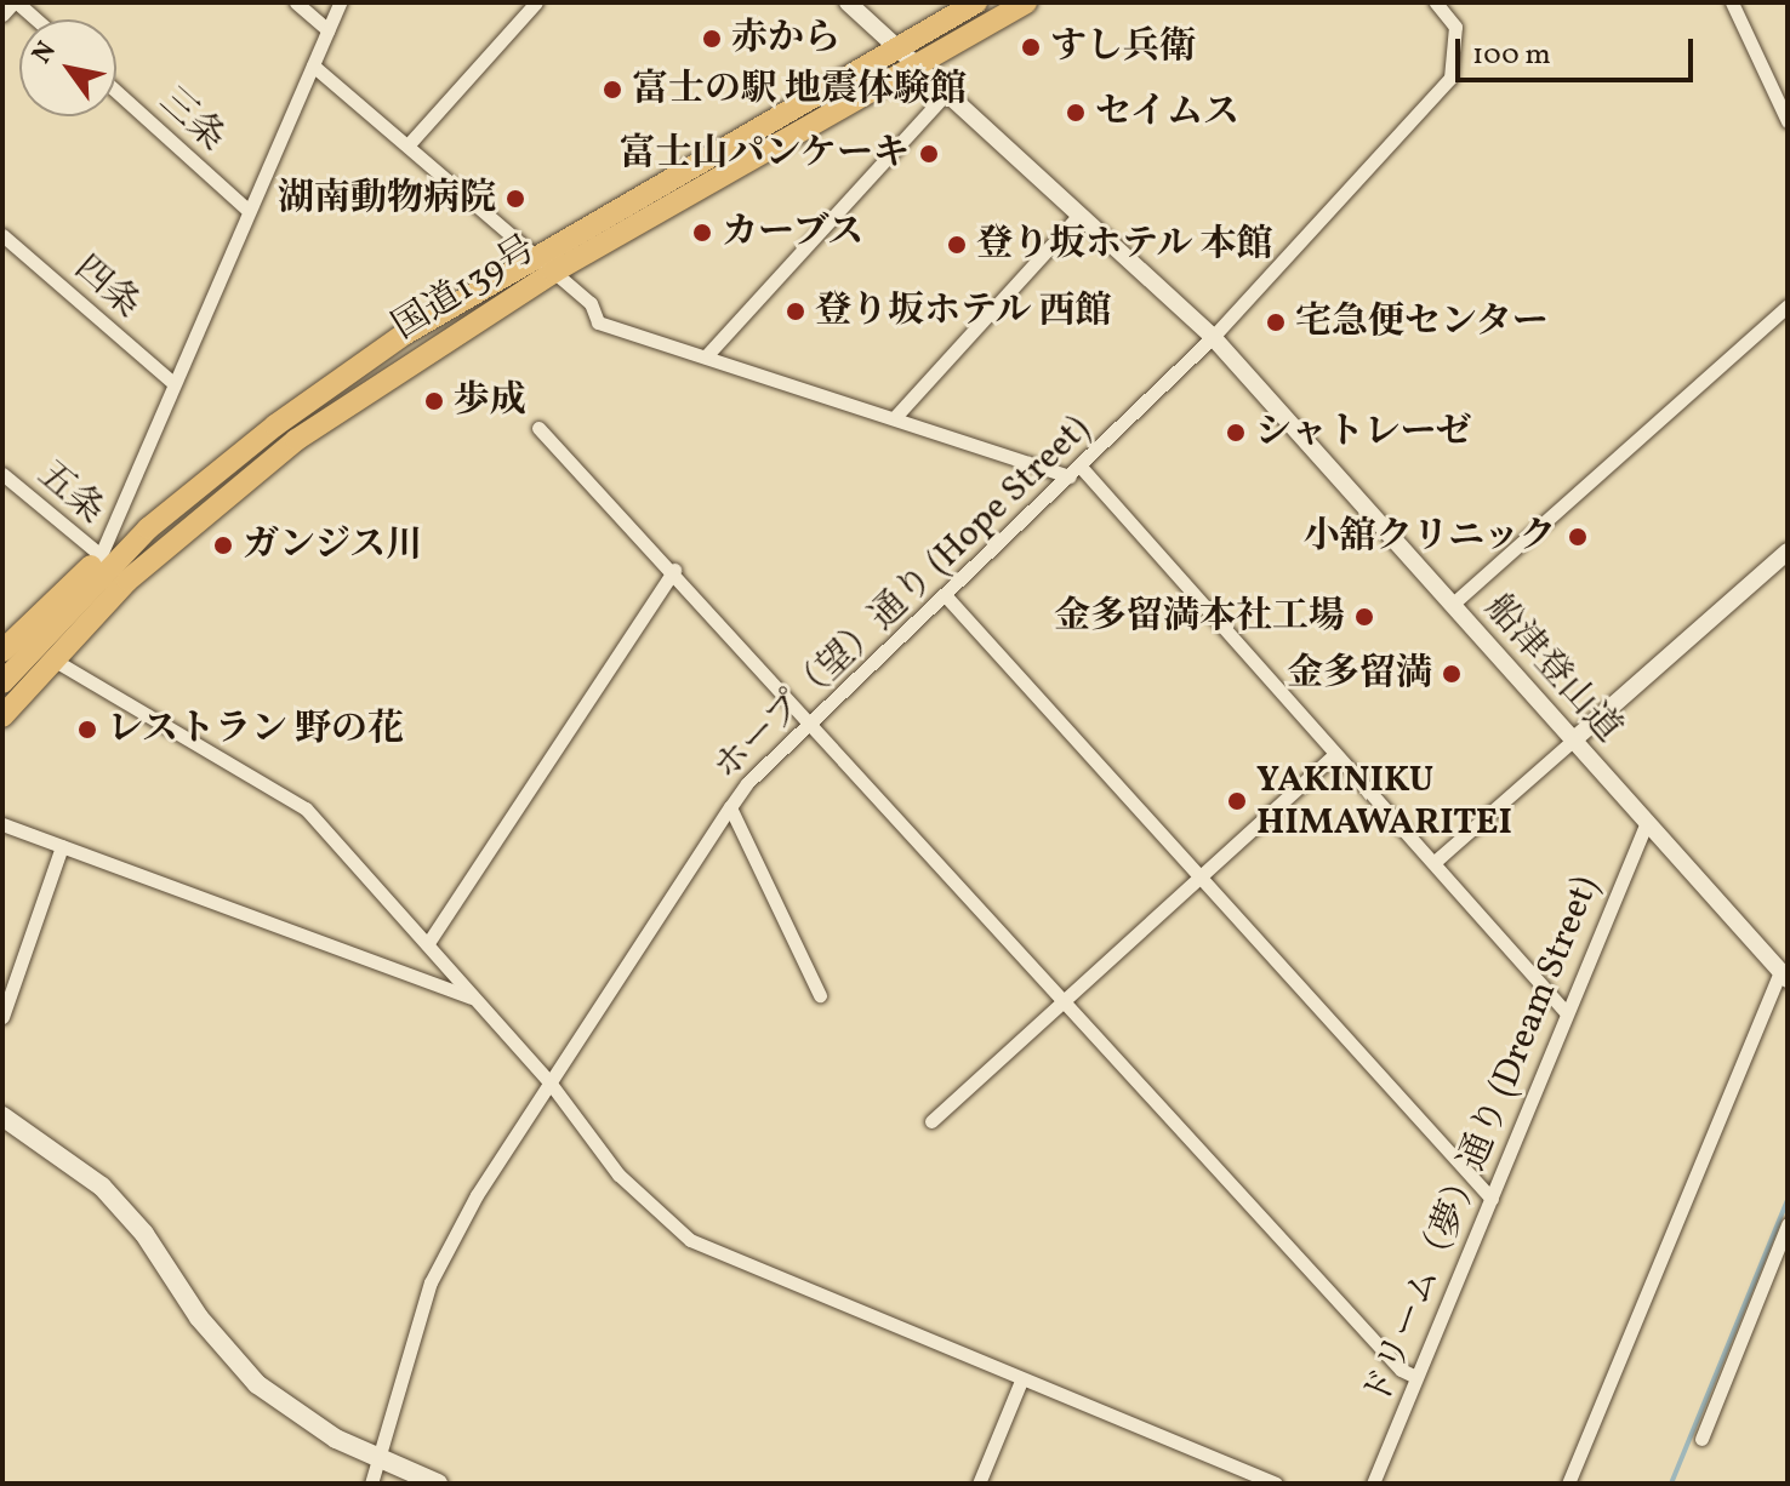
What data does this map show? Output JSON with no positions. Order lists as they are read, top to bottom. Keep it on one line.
{"streets":{"highway":["国道139号"],"street":["三条","四条","五条","ホープ（望）通り (Hope Street)","船津登山道","ドリーム（夢）通り (Dream Street)"]},"crossings":[["国道139号","船津登山道"],["ホープ（望）通り (Hope Street)","船津登山道"],["船津登山道","ドリーム（夢）通り (Dream Street)"]],"places":["赤から","すし兵衛","富士の駅 地震体験館","セイムス","富士山パンケーキ","湖南動物病院","カーブス","登り坂ホテル 本館","登り坂ホテル 西館","宅急便センター","歩成","シャトレーゼ","小舘クリニック","ガンジス川","金多留満本社工場","金多留満","レストラン 野の花","YAKINIKU HIMAWARITEI"],"scale_bar":"100 m","north":"top left"}
